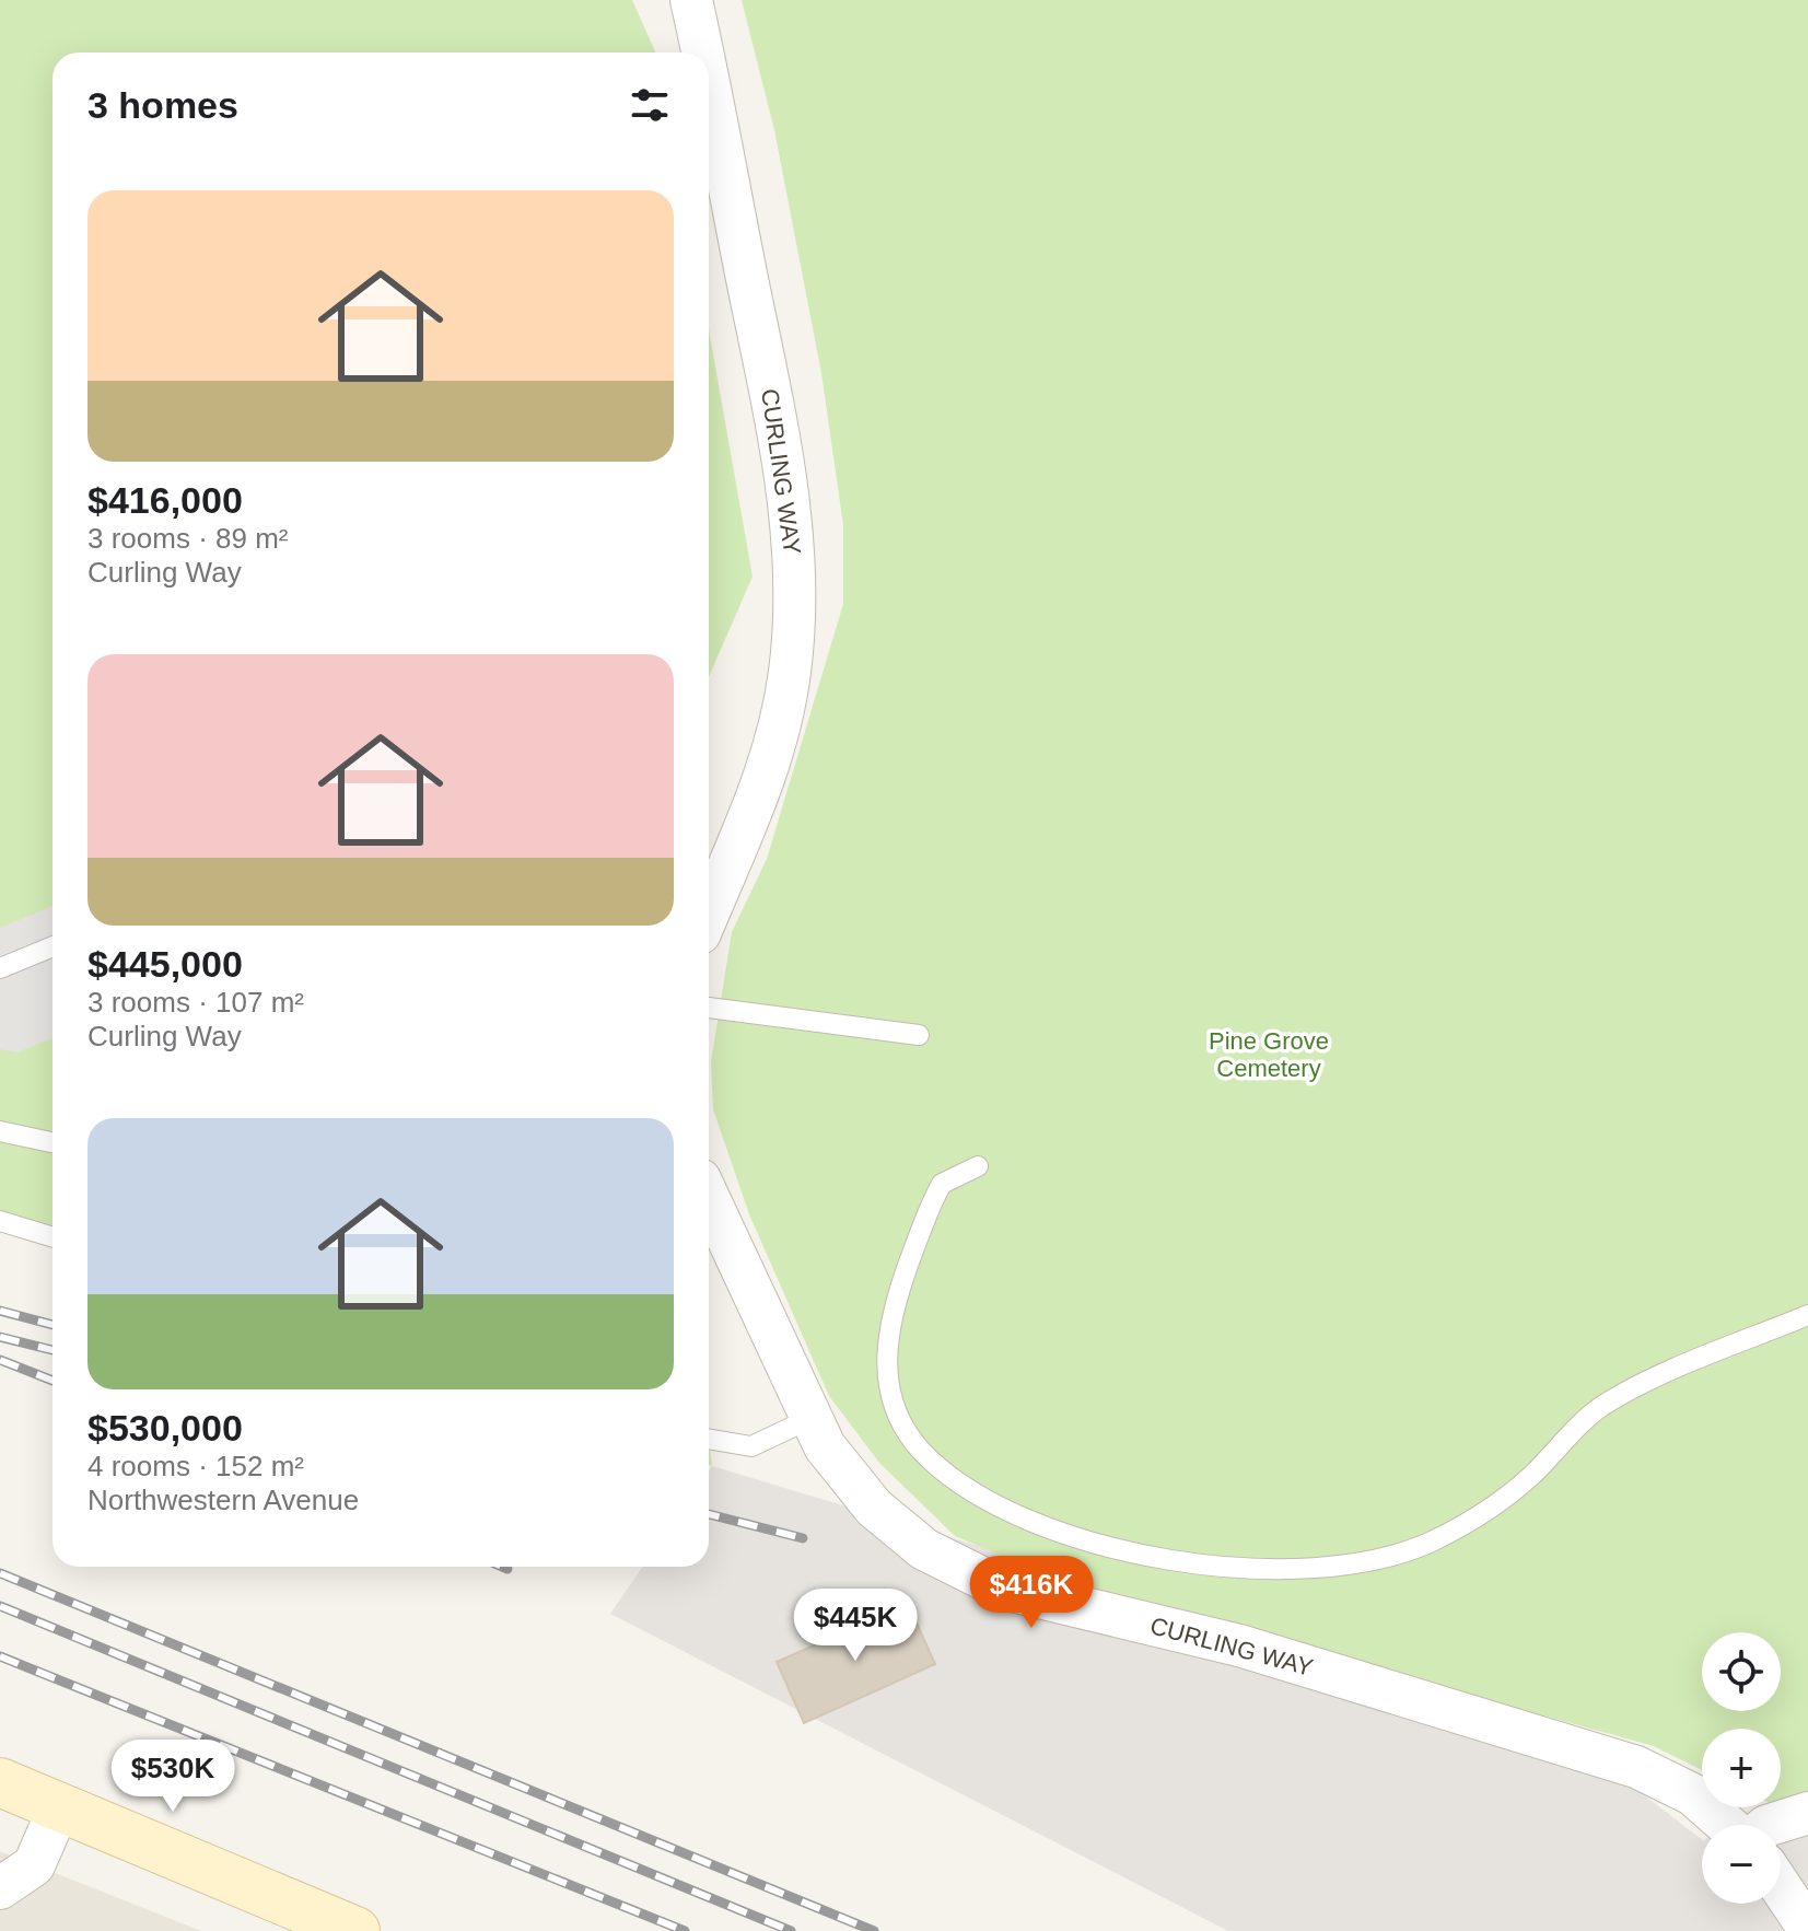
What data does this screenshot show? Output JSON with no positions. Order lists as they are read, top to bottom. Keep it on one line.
{"streets":{"street":["CURLING WAY"]},"parks":["Pine Grove Cemetery"],"page":{"heading":"3 homes","list":[{"name":"$416,000","note":"3 rooms · 89 m² · Curling Way"},{"name":"$445,000","note":"3 rooms · 107 m² · Curling Way"},{"name":"$530,000","note":"4 rooms · 152 m² · Northwestern Avenue"}],"price":["$416K","$445K","$530K"],"map_buttons":["+","−"]}}
